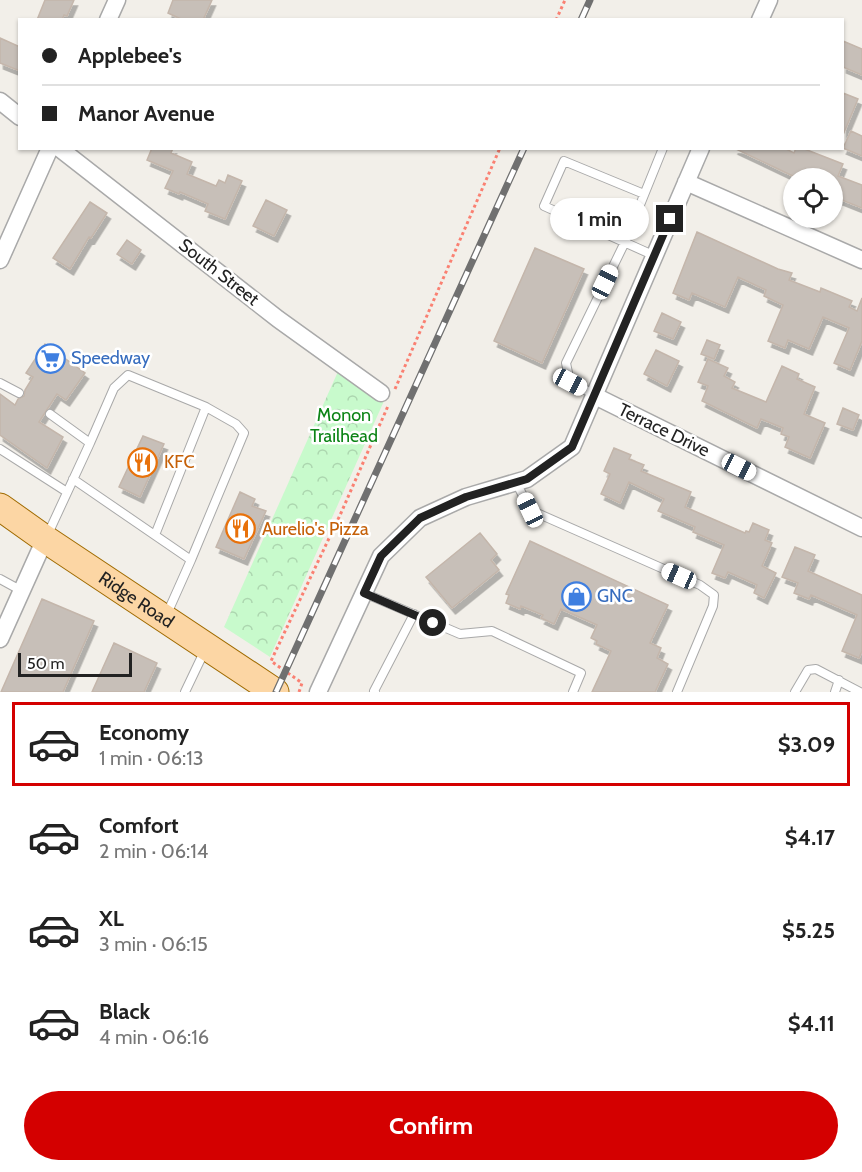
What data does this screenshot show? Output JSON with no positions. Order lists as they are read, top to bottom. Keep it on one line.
{"streets":{"main road":["Ridge Road"],"street":["South Street","Terrace Drive"]},"parks":["Monon Trailhead"],"places":{"supermarket":["Speedway"],"restaurant":["KFC","Aurelio's Pizza"],"shop":["GNC"]},"scale_bar":"50 m","page":{"banner":["Applebee's","Manor Avenue"],"bubble":"1 min","scale":"50 m","list":[{"name":"Economy","note":"1 min · 06:13","value":"$3.09"},{"name":"Comfort","note":"2 min · 06:14","value":"$4.17"},{"name":"XL","note":"3 min · 06:15","value":"$5.25"},{"name":"Black","note":"4 min · 06:16","value":"$4.11"}],"buttons":"Confirm"}}
